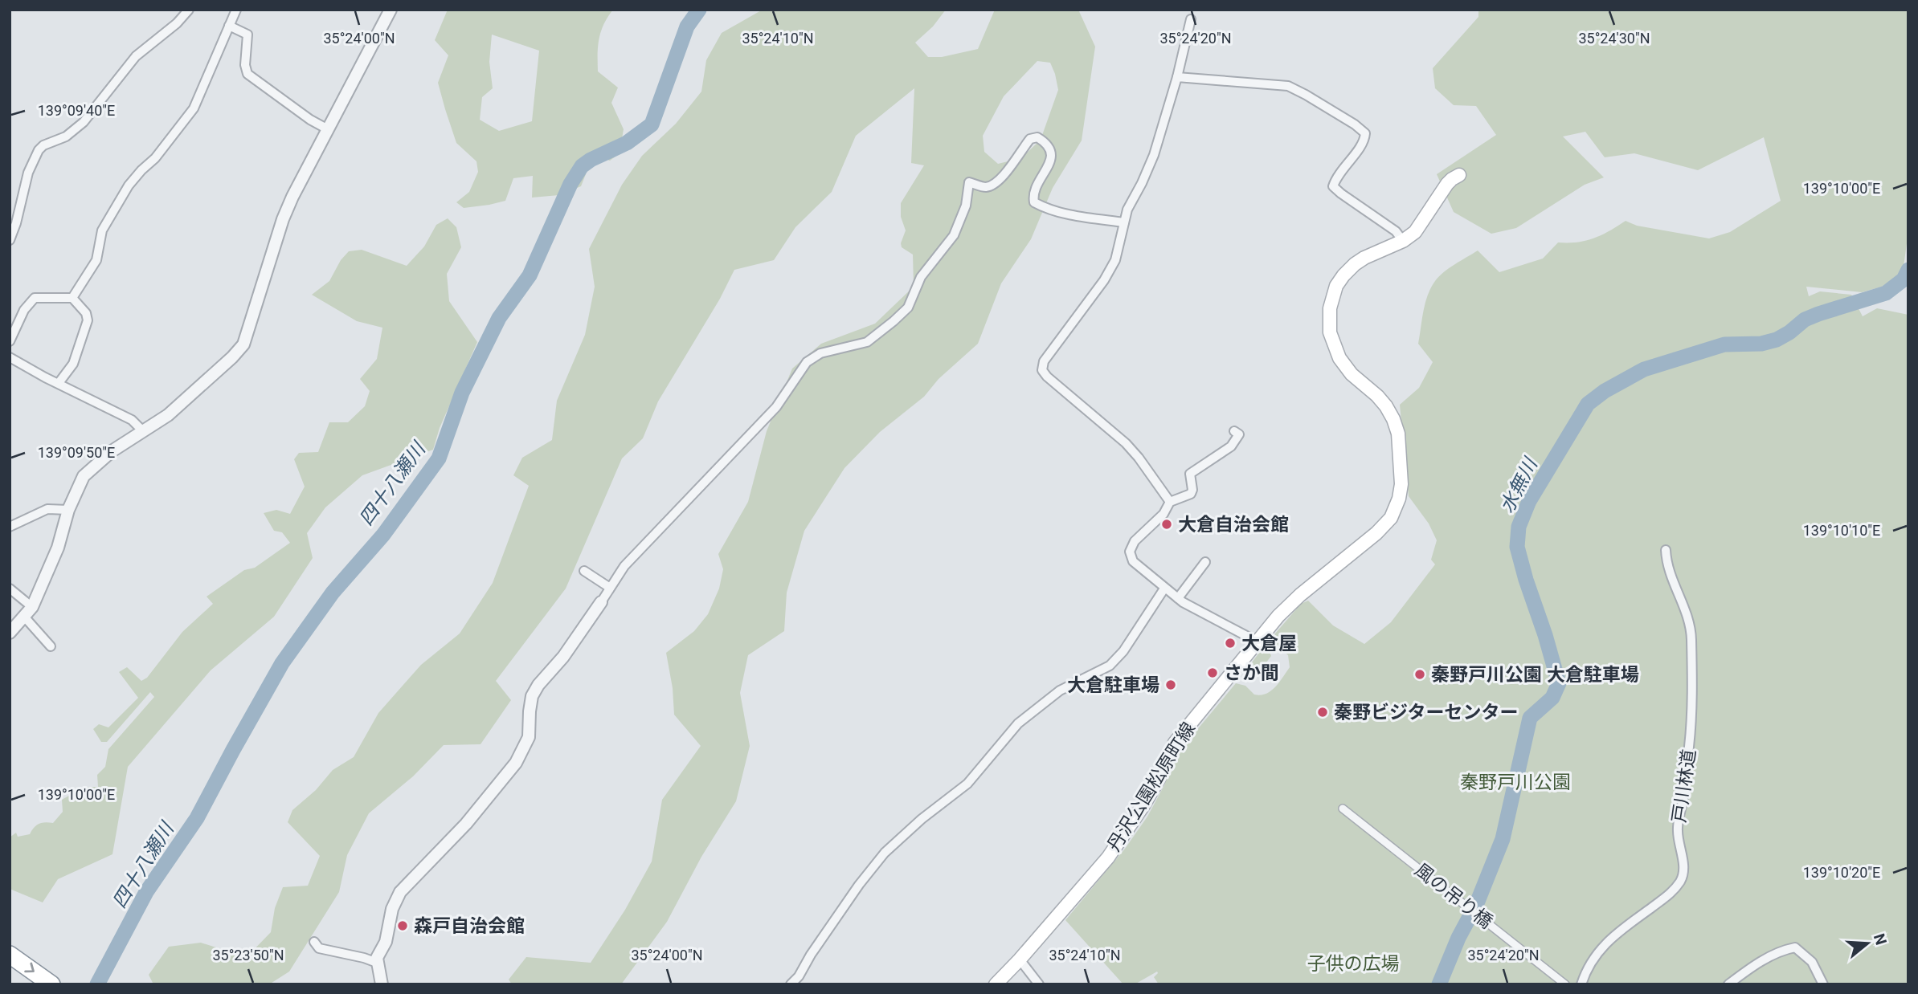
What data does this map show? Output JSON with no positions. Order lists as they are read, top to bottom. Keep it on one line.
{"streets":{"main road":["丹沢公園松原町線"],"street":["戸川林道","風の吊り橋"]},"water":["四十八瀬川","水無川"],"parks":["秦野戸川公園","子供の広場"],"places":["大倉自治会館","大倉屋","さか間","秦野戸川公園 大倉駐車場","大倉駐車場","秦野ビジターセンター","森戸自治会館"],"north":"right","coordinates":["35°24'00\"N","35°24'10\"N","35°24'20\"N","35°24'30\"N","139°09'40\"E","139°10'00\"E","139°09'50\"E","139°10'10\"E","139°10'20\"E","35°23'50\"N"]}
